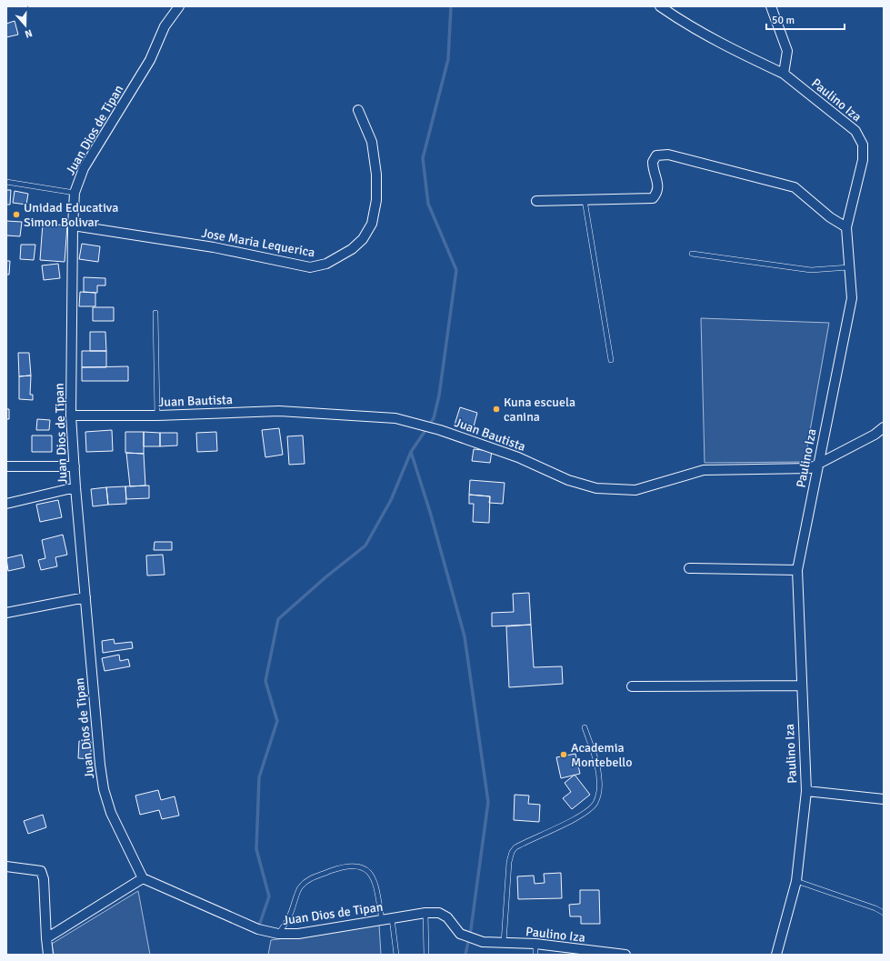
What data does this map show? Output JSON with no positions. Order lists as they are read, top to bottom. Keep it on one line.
{"streets":{"street":["Paulino Iza","Juan Dios de Tipan","Jose Maria Lequerica","Juan Bautista"]},"crossings":[["Paulino Iza","Juan Dios de Tipan"],["Paulino Iza","Juan Bautista"],["Juan Dios de Tipan","Jose Maria Lequerica"],["Juan Dios de Tipan","Juan Bautista"]],"places":["Unidad Educativa Simon Bolivar","Kuna escuela canina","Academia Montebello"],"scale_bar":"50 m","north":"bottom"}
